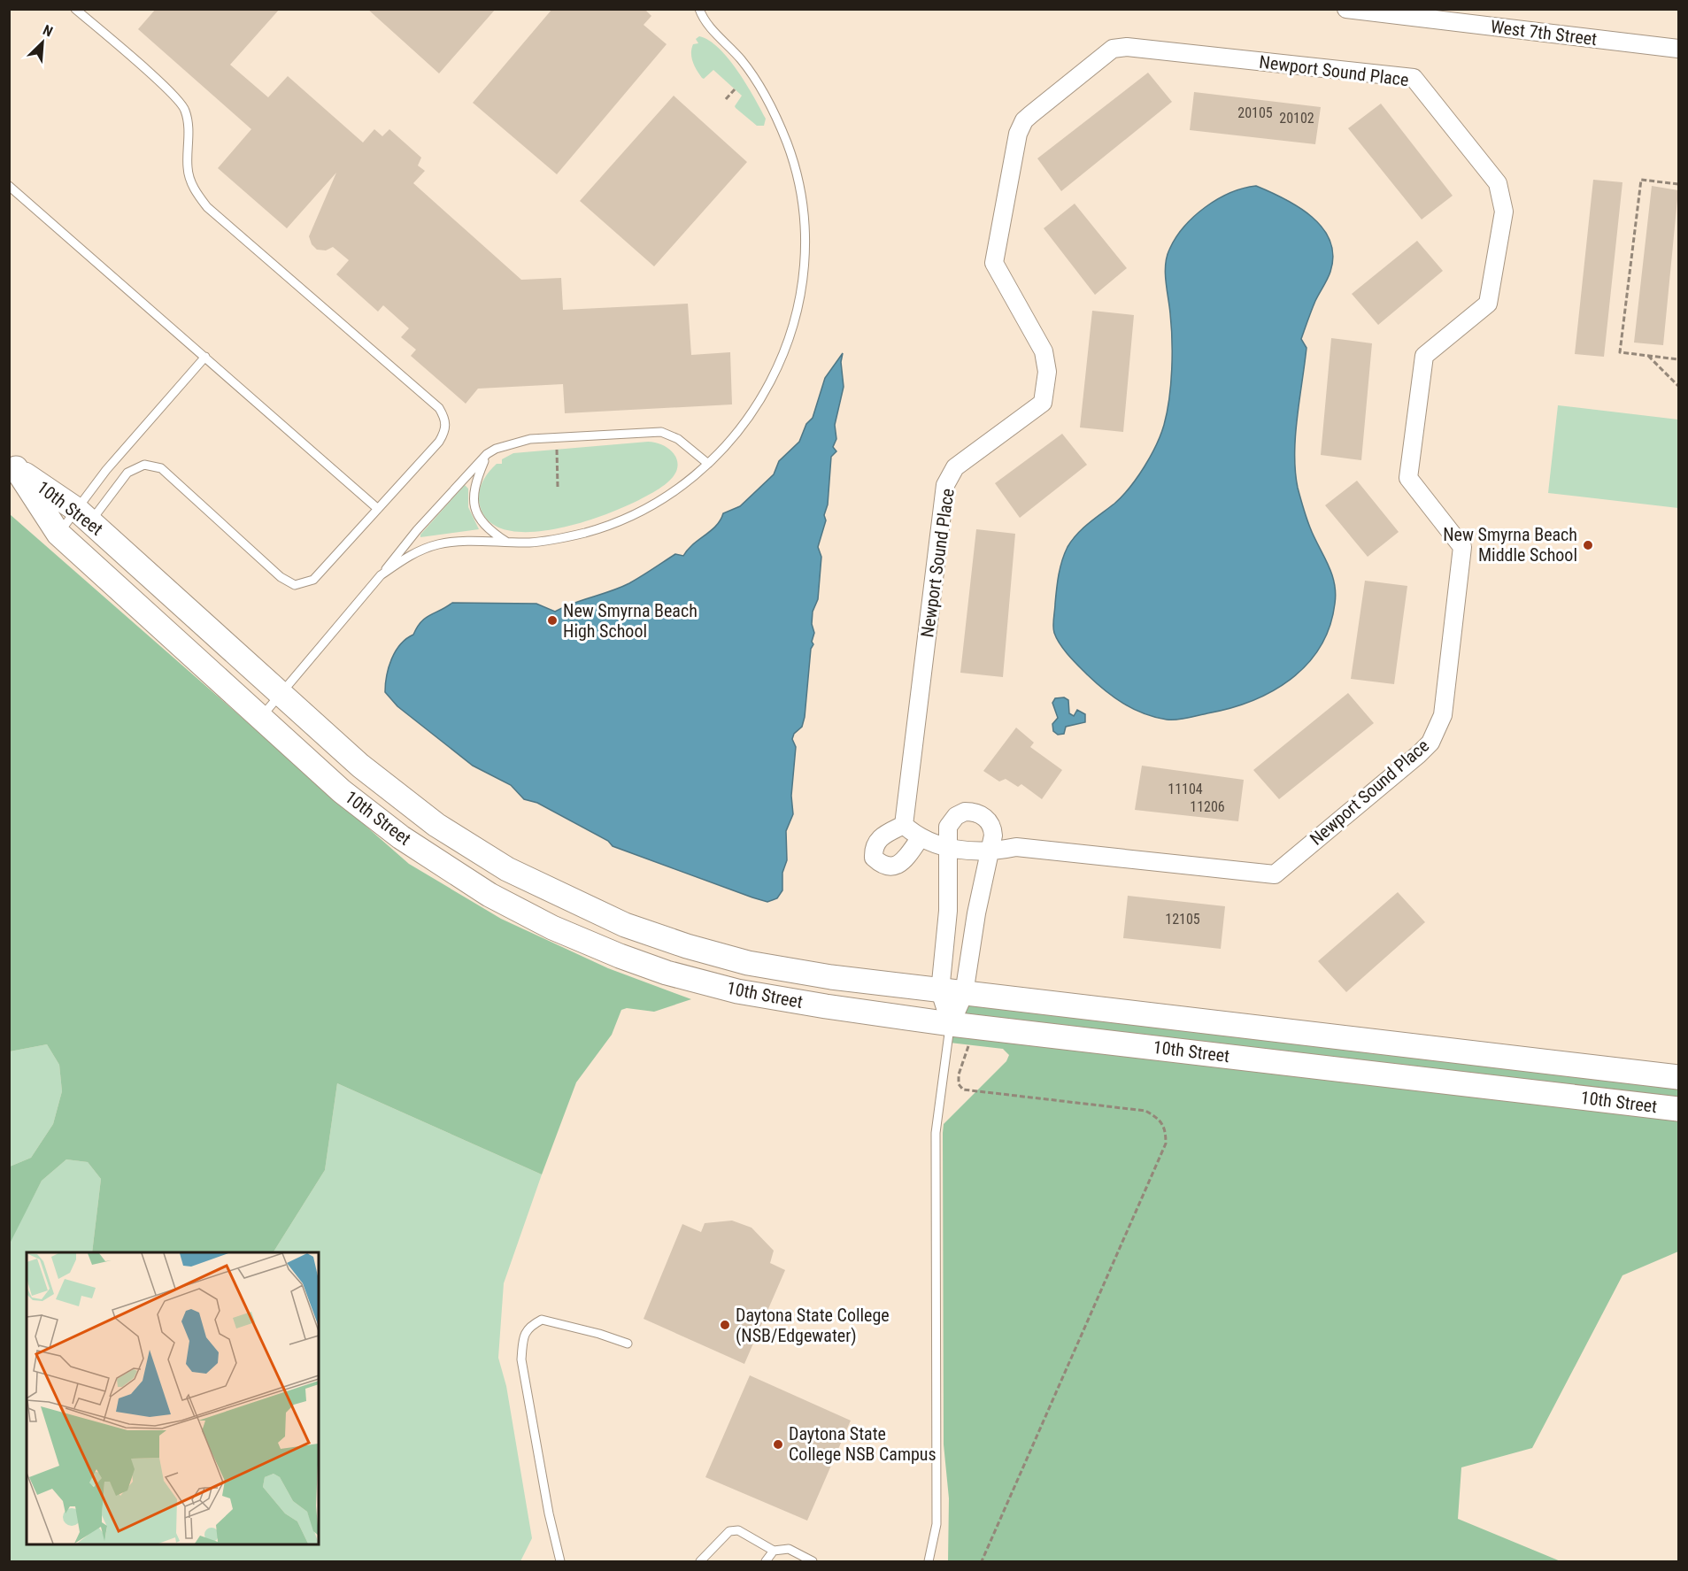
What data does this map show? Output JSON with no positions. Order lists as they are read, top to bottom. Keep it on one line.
{"streets":{"street":["West 7th Street","Newport Sound Place","10th Street"]},"places":["New Smyrna Beach Middle School","New Smyrna Beach High School","Daytona State College (NSB/Edgewater)","Daytona State College NSB Campus"],"house_numbers":["20105","20102","11104","11206","12105"],"north":"top right"}
